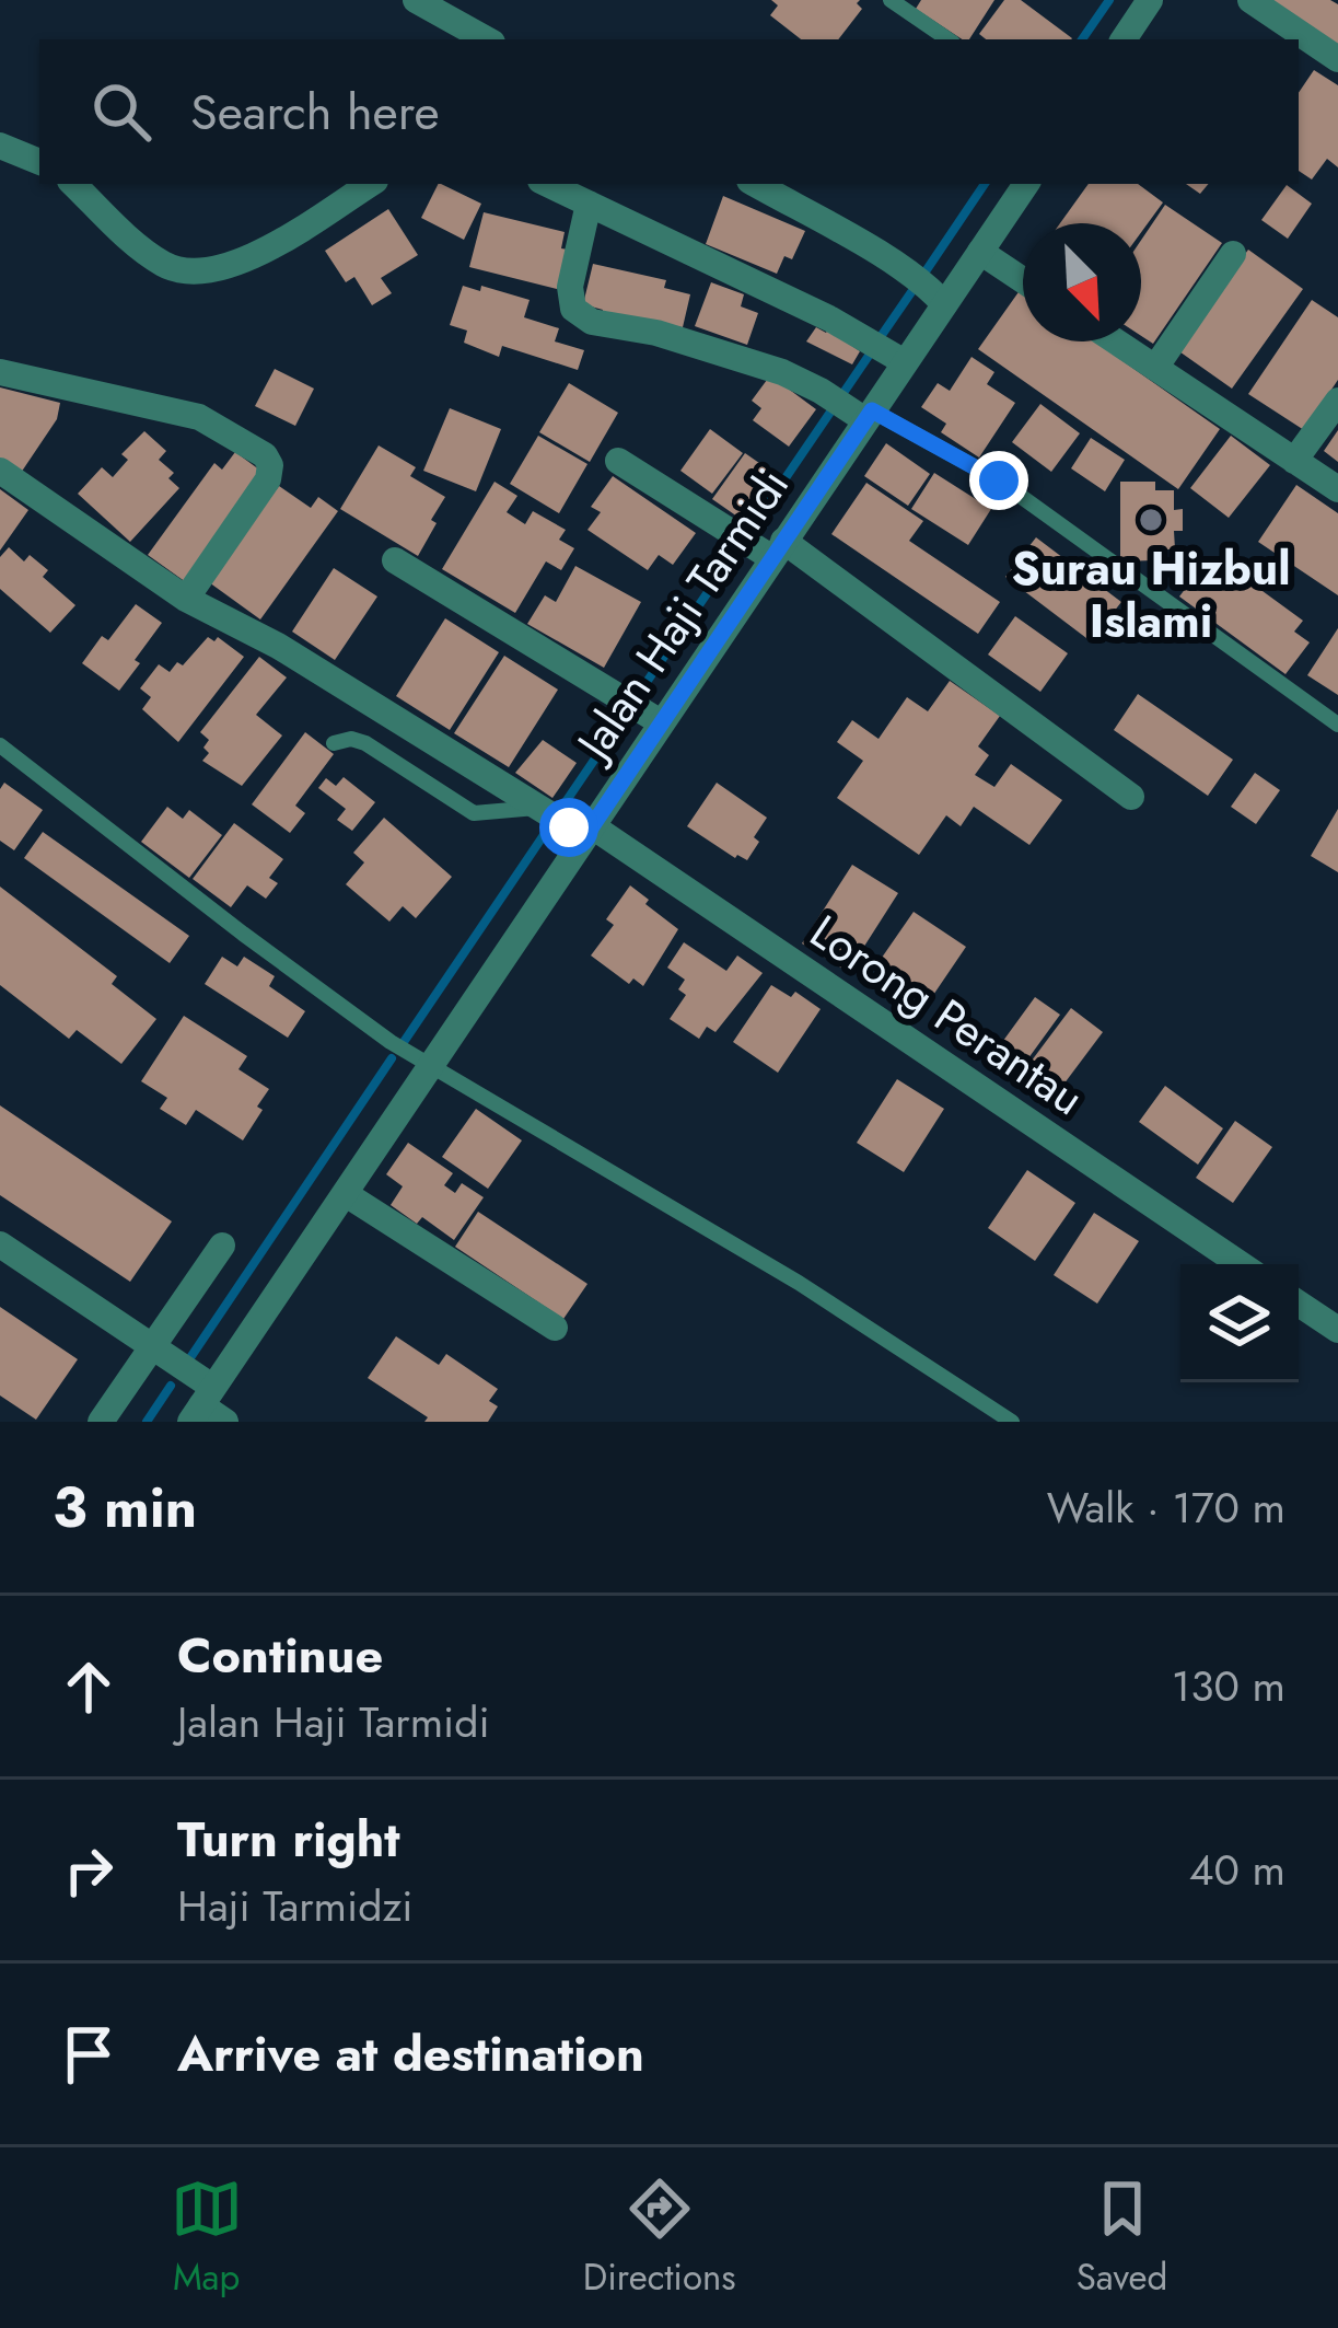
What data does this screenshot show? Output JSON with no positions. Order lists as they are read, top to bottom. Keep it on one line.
{"streets":{"street":["Jalan Haji Tarmidi","Lorong Perantau"]},"crossings":[["Jalan Haji Tarmidi","Lorong Perantau"]],"places":["Surau Hizbul Islami"],"north":"bottom right","page":{"search":"Search here","heading":["3 min","Walk · 170 m"],"list":[["Continue","Jalan Haji Tarmidi","130 m"],["Turn right","Haji Tarmidzi","40 m"],"Arrive at destination"],"nav":["Map","Directions","Saved"]}}
